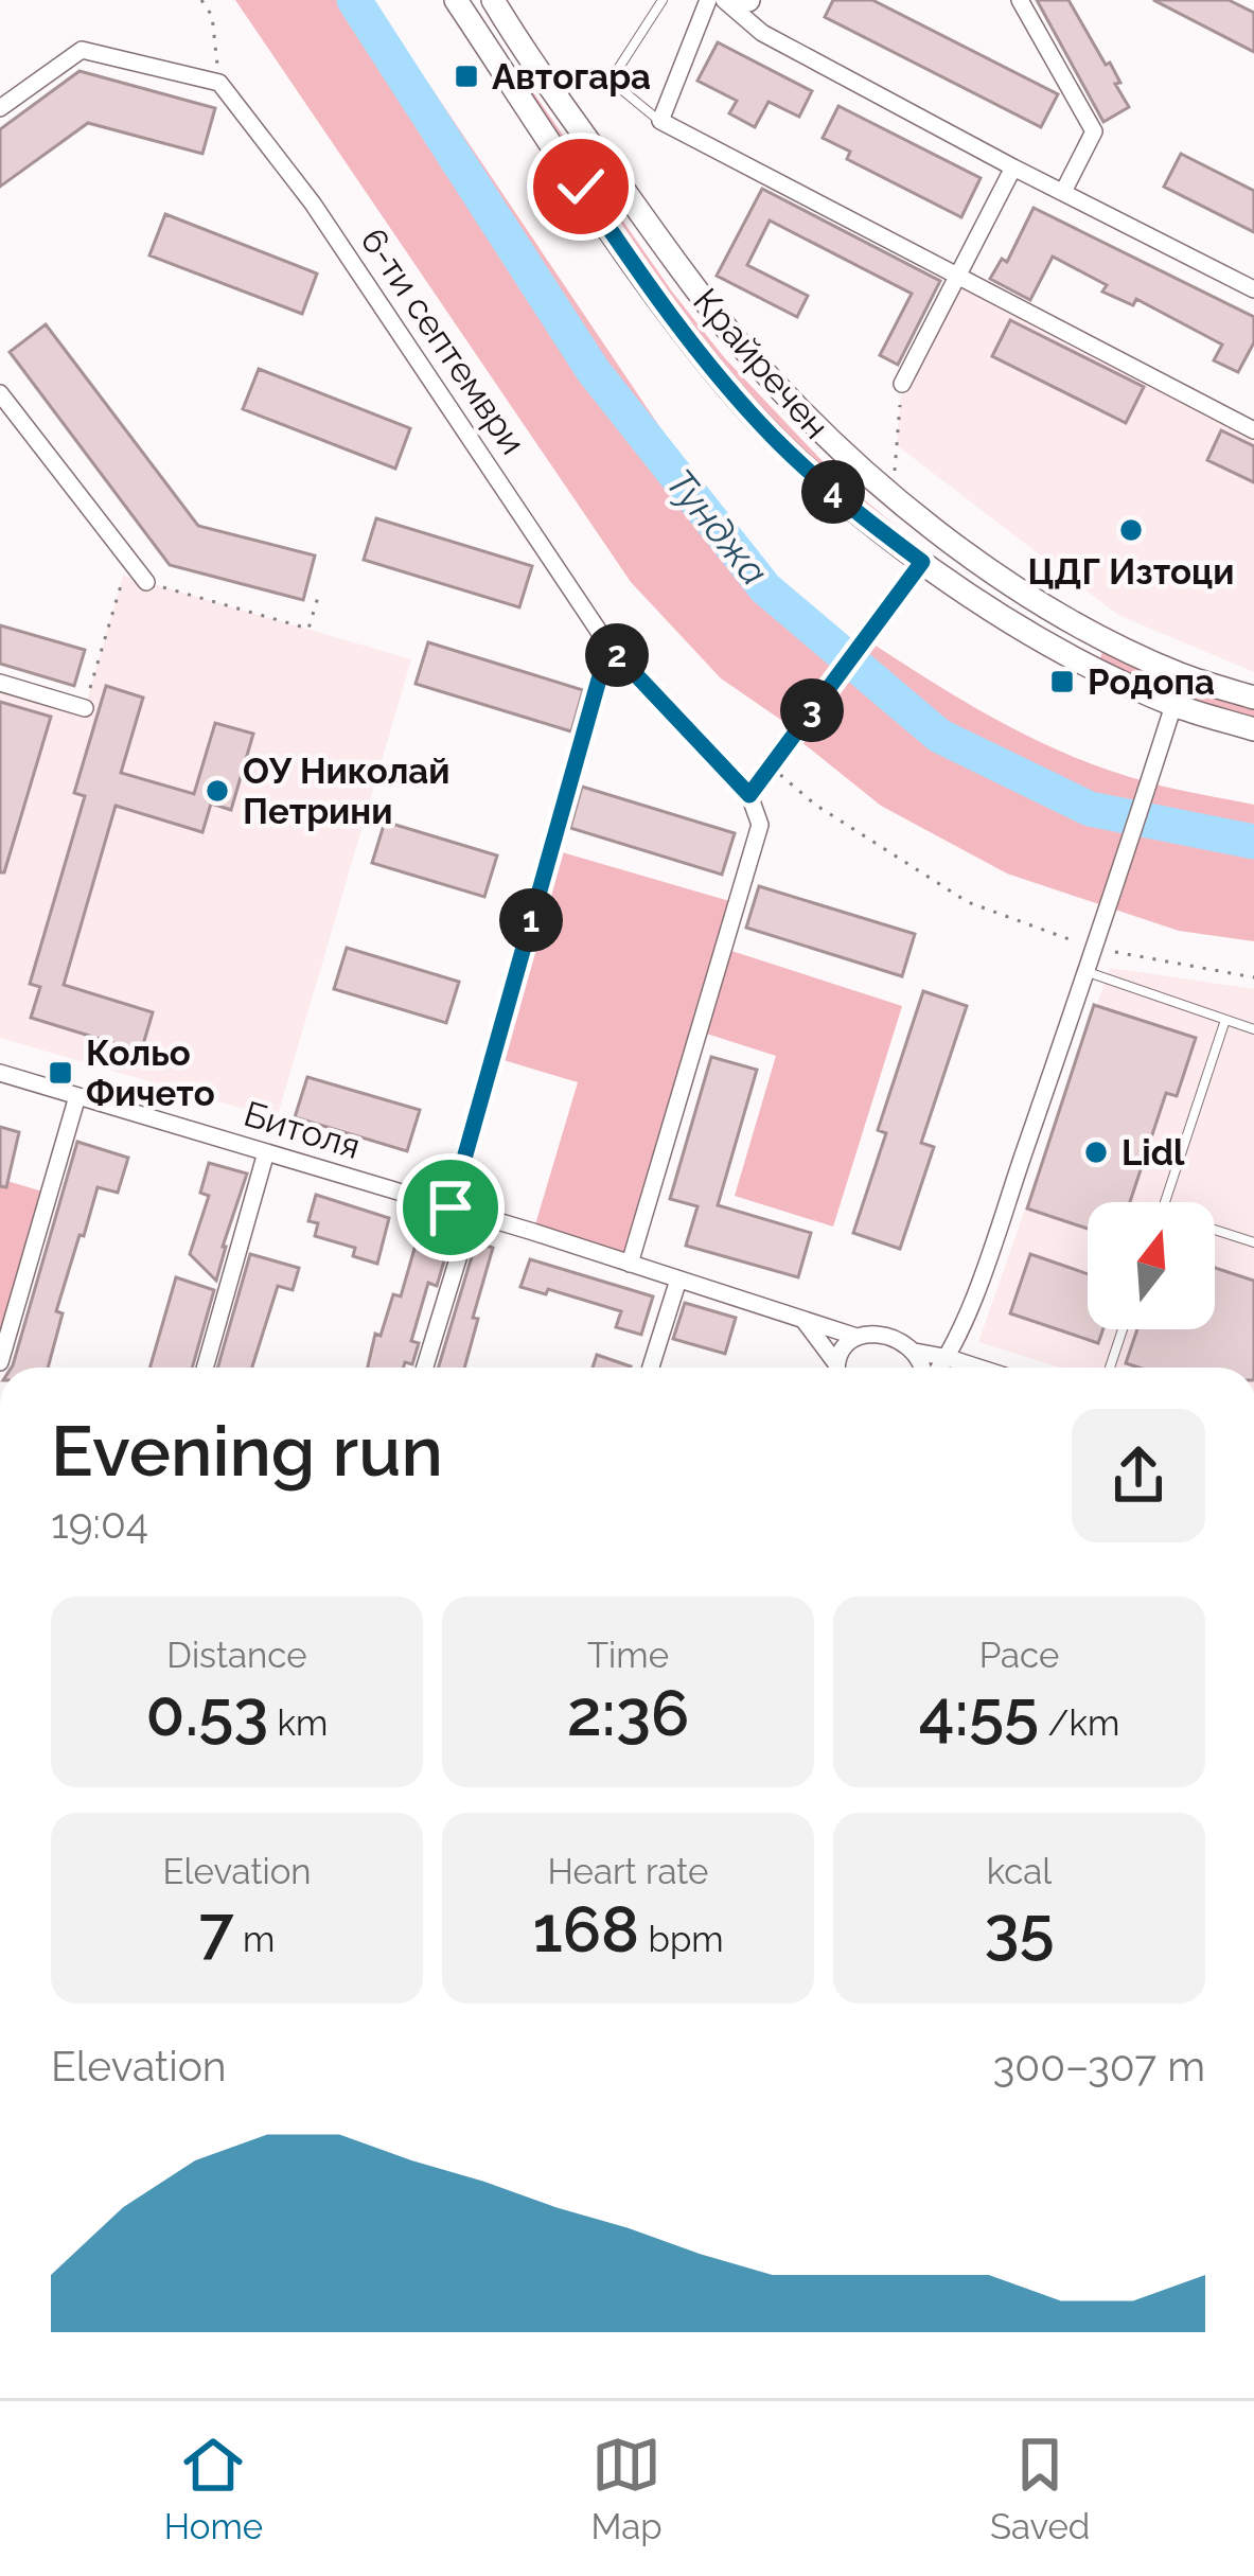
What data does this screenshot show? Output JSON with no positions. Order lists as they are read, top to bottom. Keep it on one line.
{"streets":{"street":["6-ти септември","Крайречен","Битоля"]},"crossings":[["6-ти септември","Битоля"]],"water":["Тунджа"],"places":{"transit":["Автогара","Родопа","Кольо Фичето"],"other":["ЦДГ Изтоци","ОУ Николай Петрини","Lidl"]},"north":"top","page":{"pins":["4","2","3","1"],"heading":["Evening run","19:04"],"stats":[["Distance","0.53 km"],["Time","2:36"],["Pace","4:55 /km"],["Elevation","7 m"],["Heart rate","168 bpm"],["kcal","35"]],"chart":["Elevation","300–307 m"],"tabs":["Home","Map","Saved"]}}
